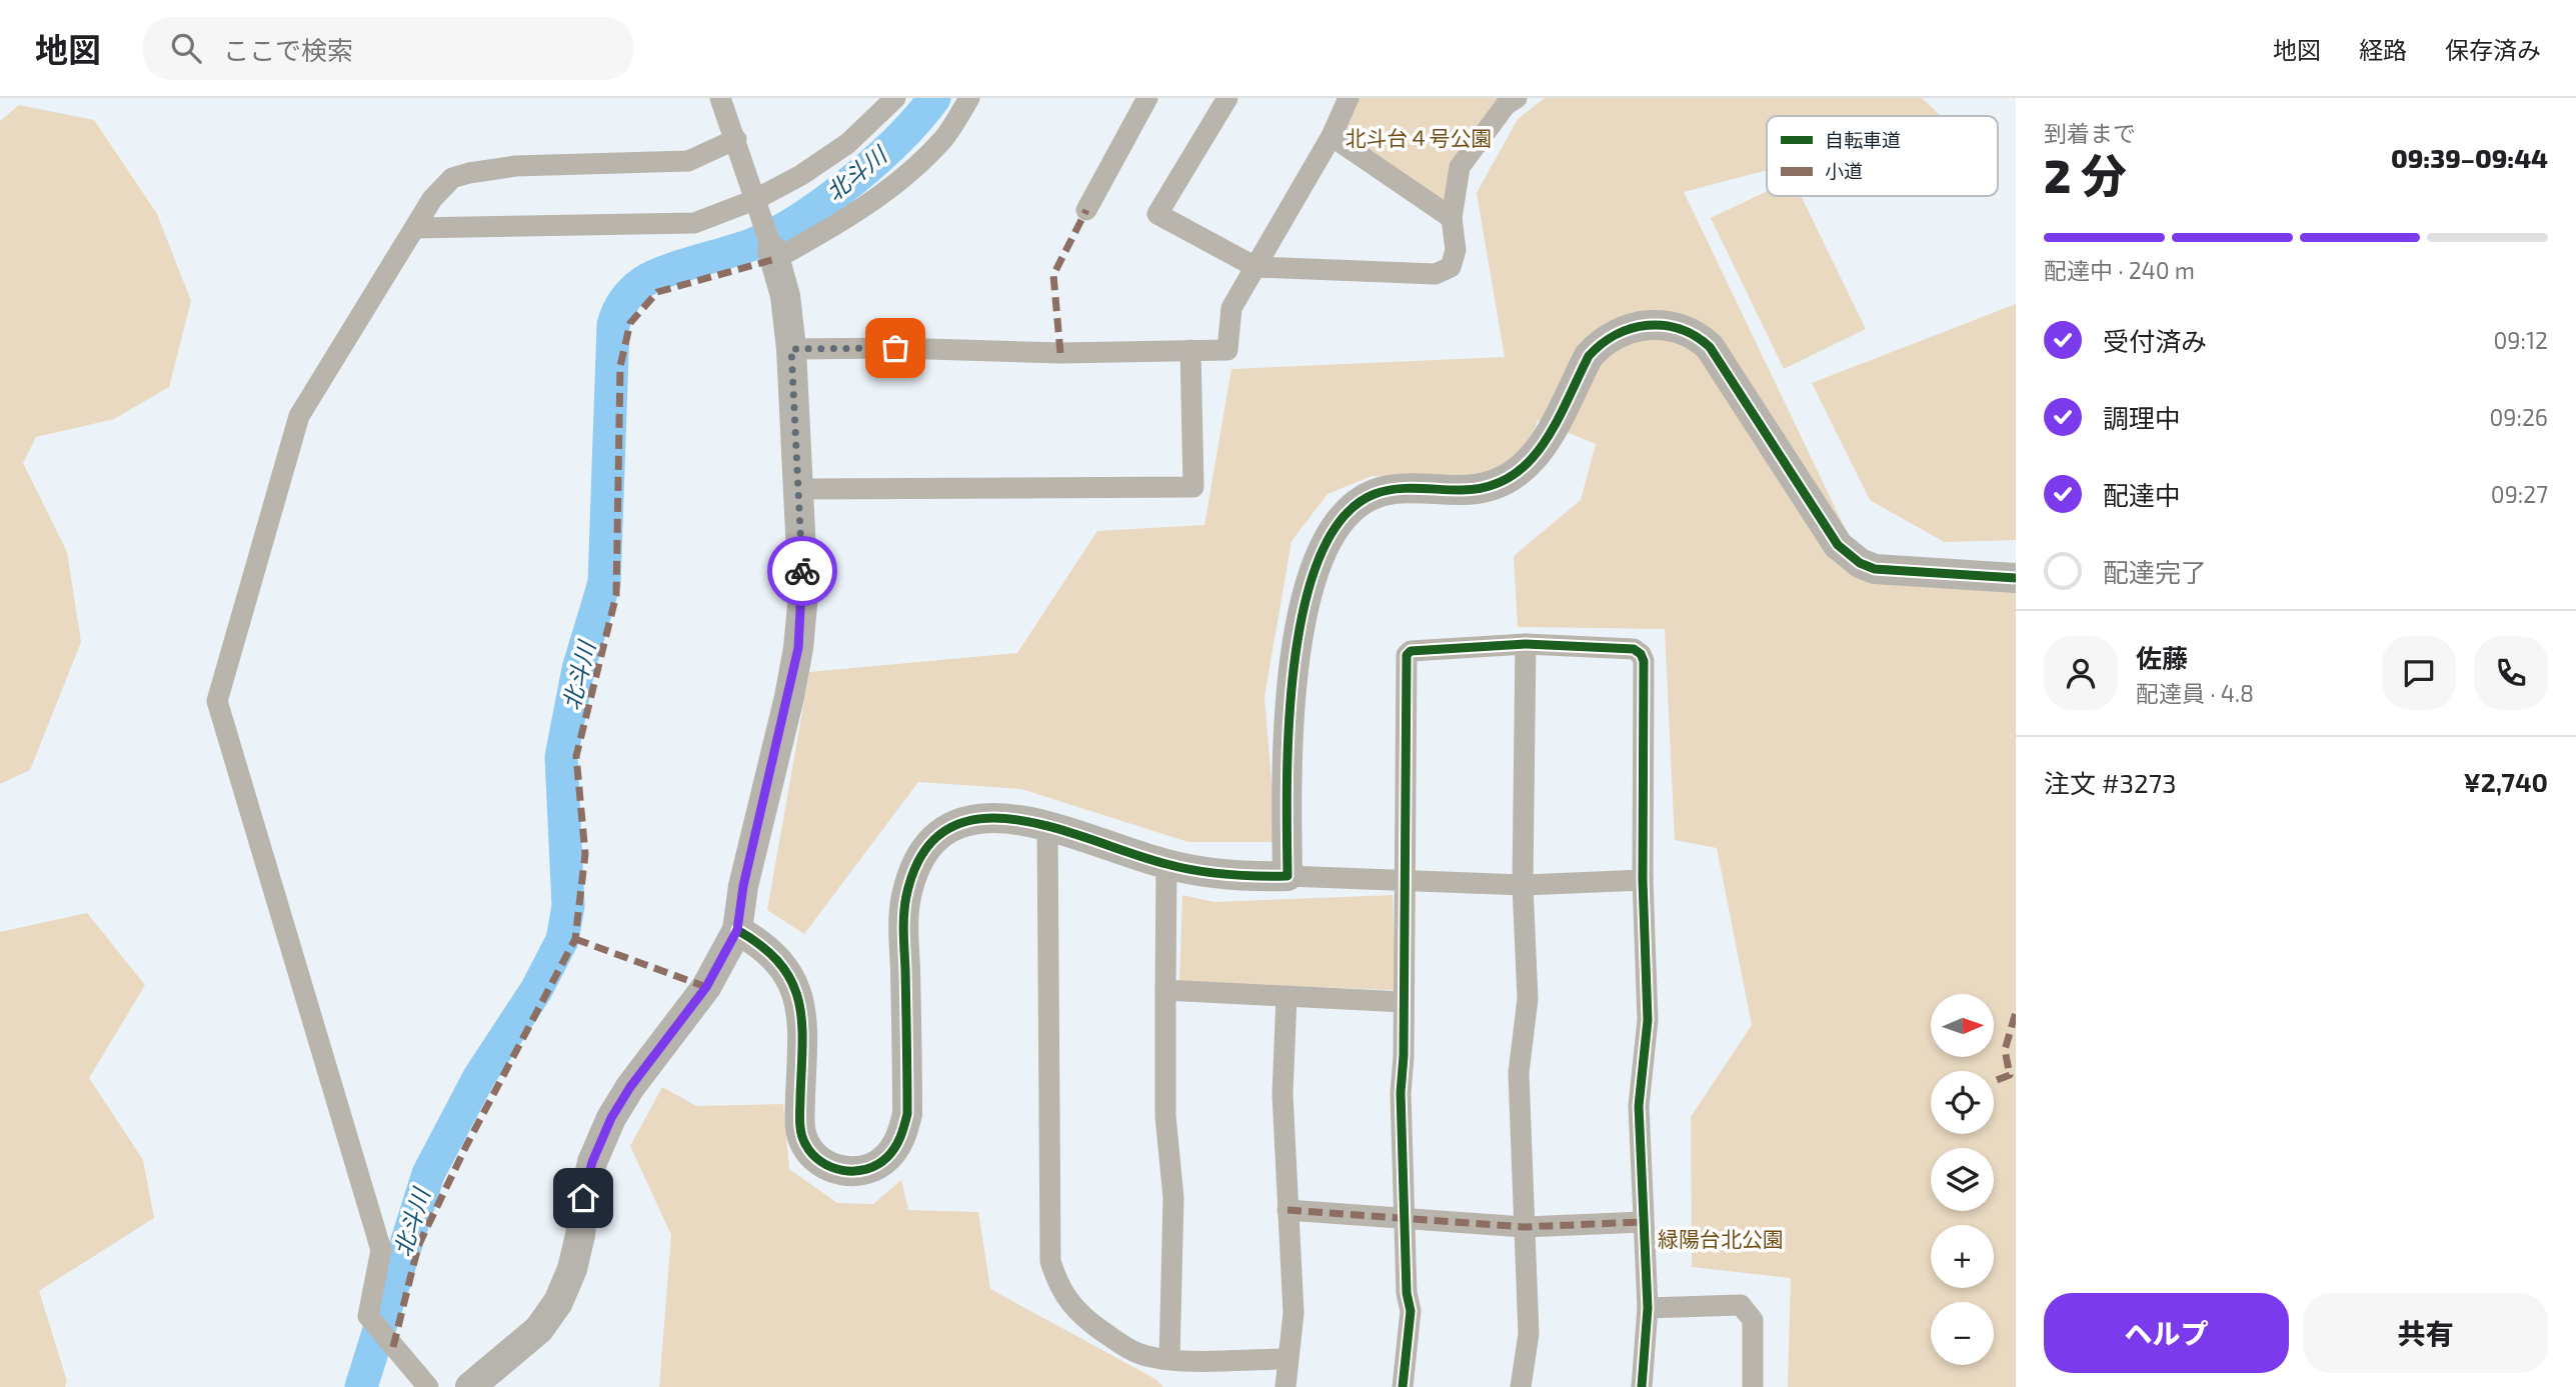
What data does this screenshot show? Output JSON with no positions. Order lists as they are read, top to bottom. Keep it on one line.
{"water":["北斗川"],"parks":["北斗台４号公園","緑陽台北公園"],"legend":["自転車道","小道"],"north":"right","page":{"header":"地図","search":"ここで検索","nav":["地図","経路","保存済み"],"heading":["2 分","到着まで","09:39–09:44"],"panel":["佐藤","配達員 · 4.8","注文 #3273","¥2,740"],"bar":"配達中 · 240 m","list":[["受付済み","09:12"],["調理中","09:26"],["配達中","09:27"],"配達完了"],"map_buttons":["+","−"],"buttons":["ヘルプ","共有"]}}
